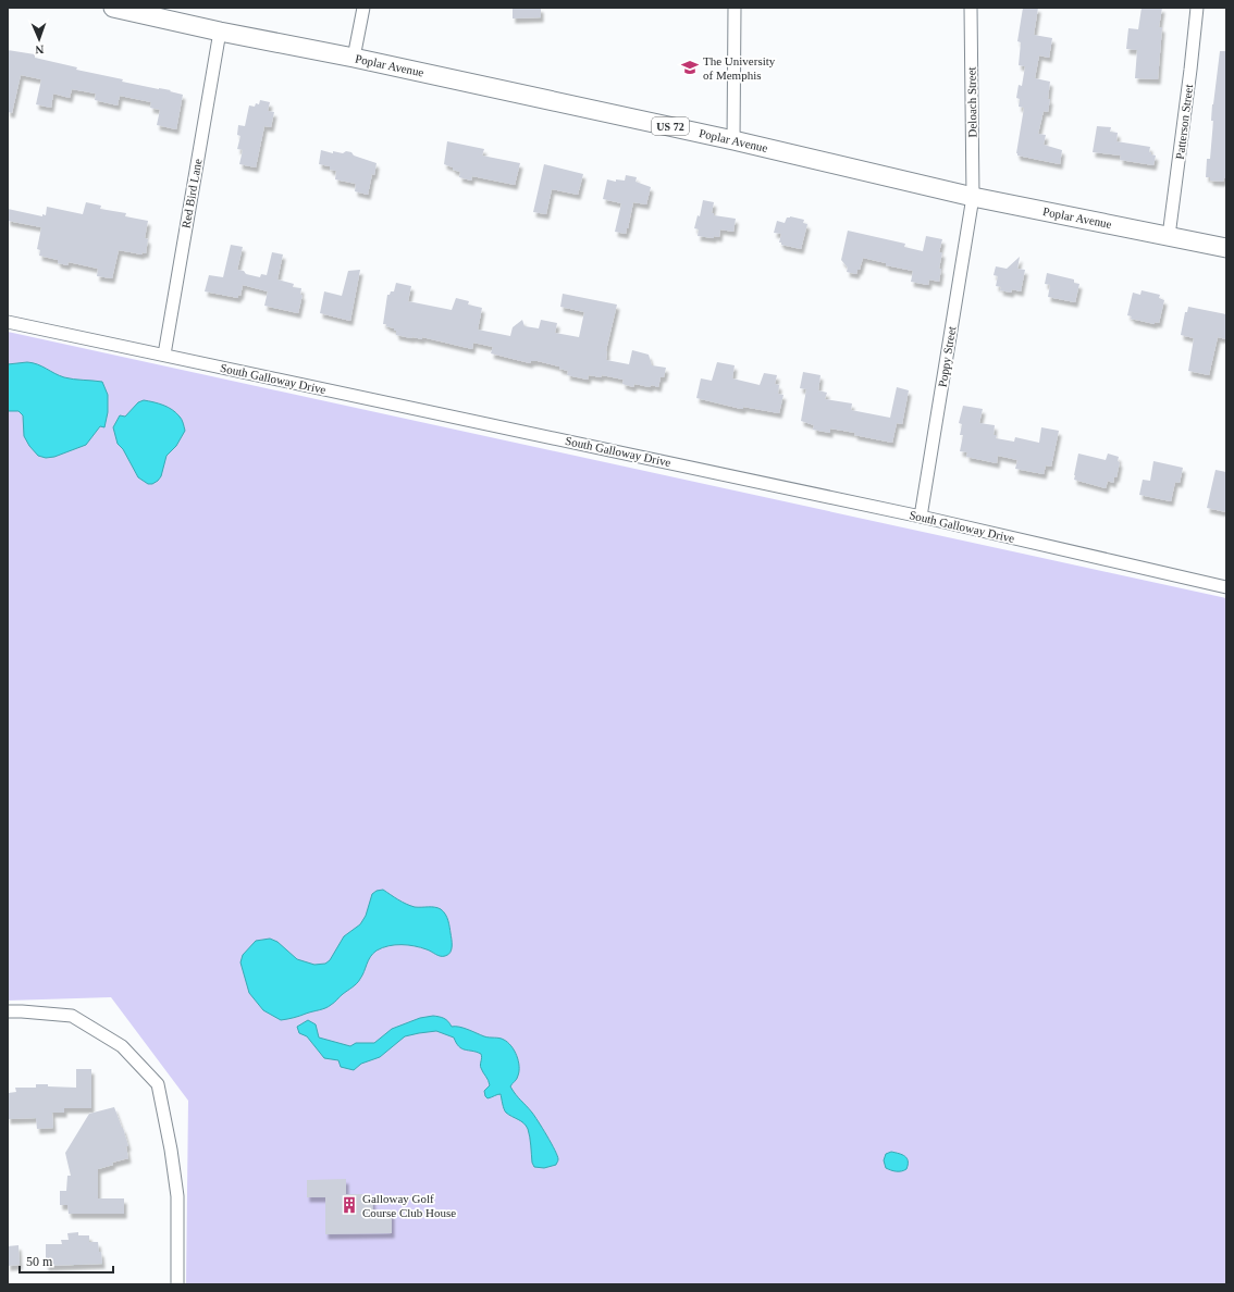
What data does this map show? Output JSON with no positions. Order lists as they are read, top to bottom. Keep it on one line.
{"streets":{"main road":["Poplar Avenue","US 72"],"street":["Deloach Street","Patterson Street","Red Bird Lane","Poppy Street","South Galloway Drive"]},"crossings":[["Poplar Avenue","Deloach Street"],["Poplar Avenue","Patterson Street"],["Poplar Avenue","Red Bird Lane"],["Poplar Avenue","Poppy Street"],["Deloach Street","Poppy Street"],["Red Bird Lane","South Galloway Drive"],["Poppy Street","South Galloway Drive"]],"places":{"school or university":["The University of Memphis"],"building":["Galloway Golf Course Club House"]},"scale_bar":"50 m","north":"bottom"}
